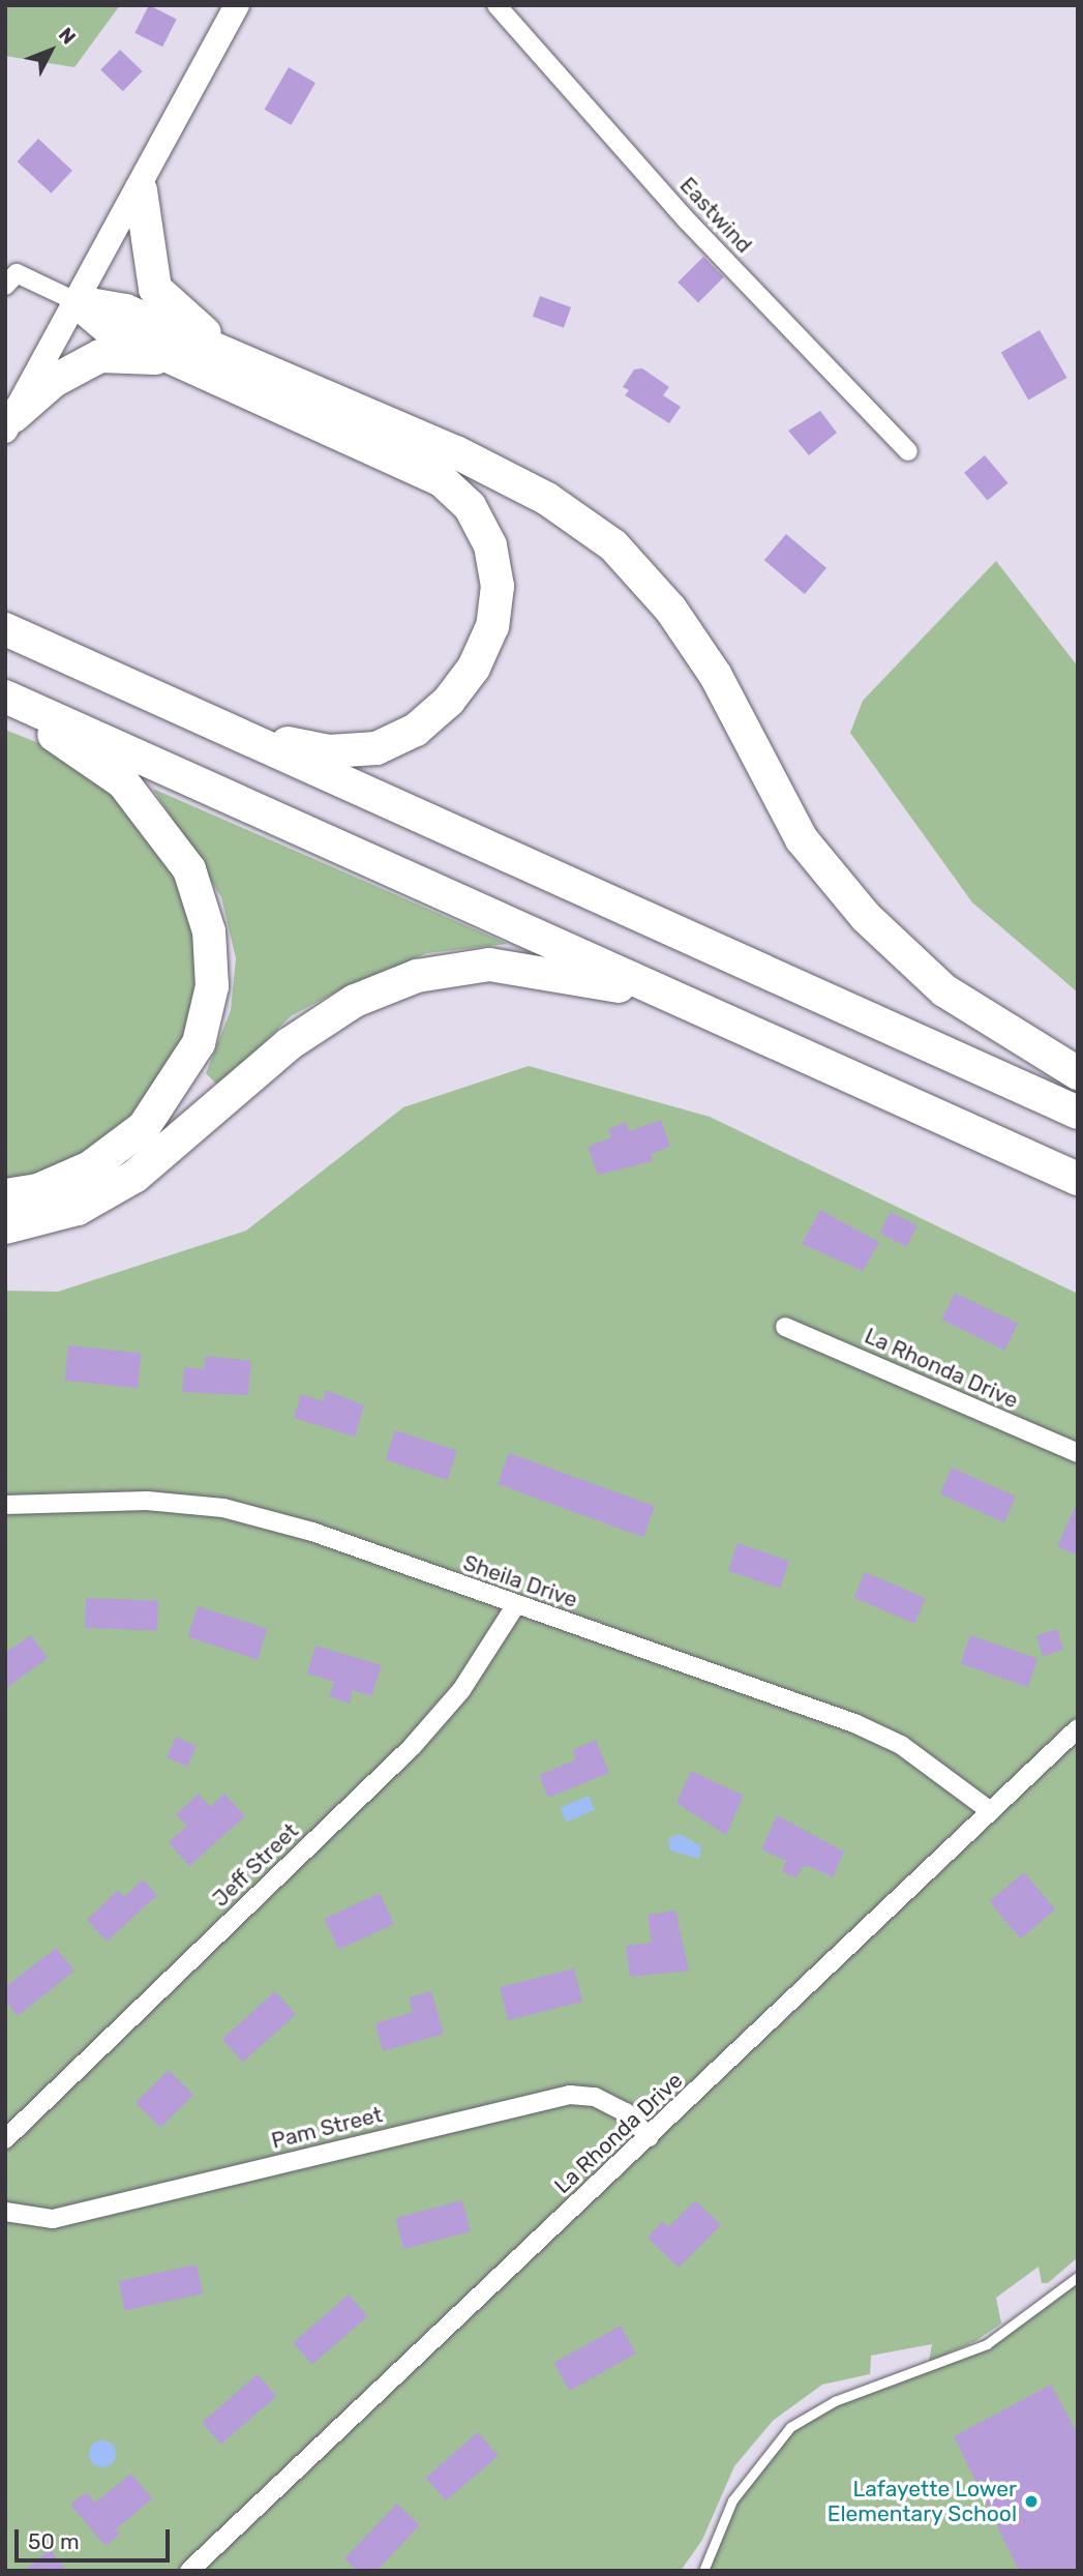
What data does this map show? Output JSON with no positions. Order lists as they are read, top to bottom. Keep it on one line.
{"streets":{"street":["Eastwind","La Rhonda Drive","Sheila Drive","Jeff Street","Pam Street"]},"crossings":[["La Rhonda Drive","Sheila Drive"],["La Rhonda Drive","Pam Street"],["Sheila Drive","Jeff Street"]],"places":["Lafayette Lower Elementary School"],"scale_bar":"50 m","north":"top right"}
